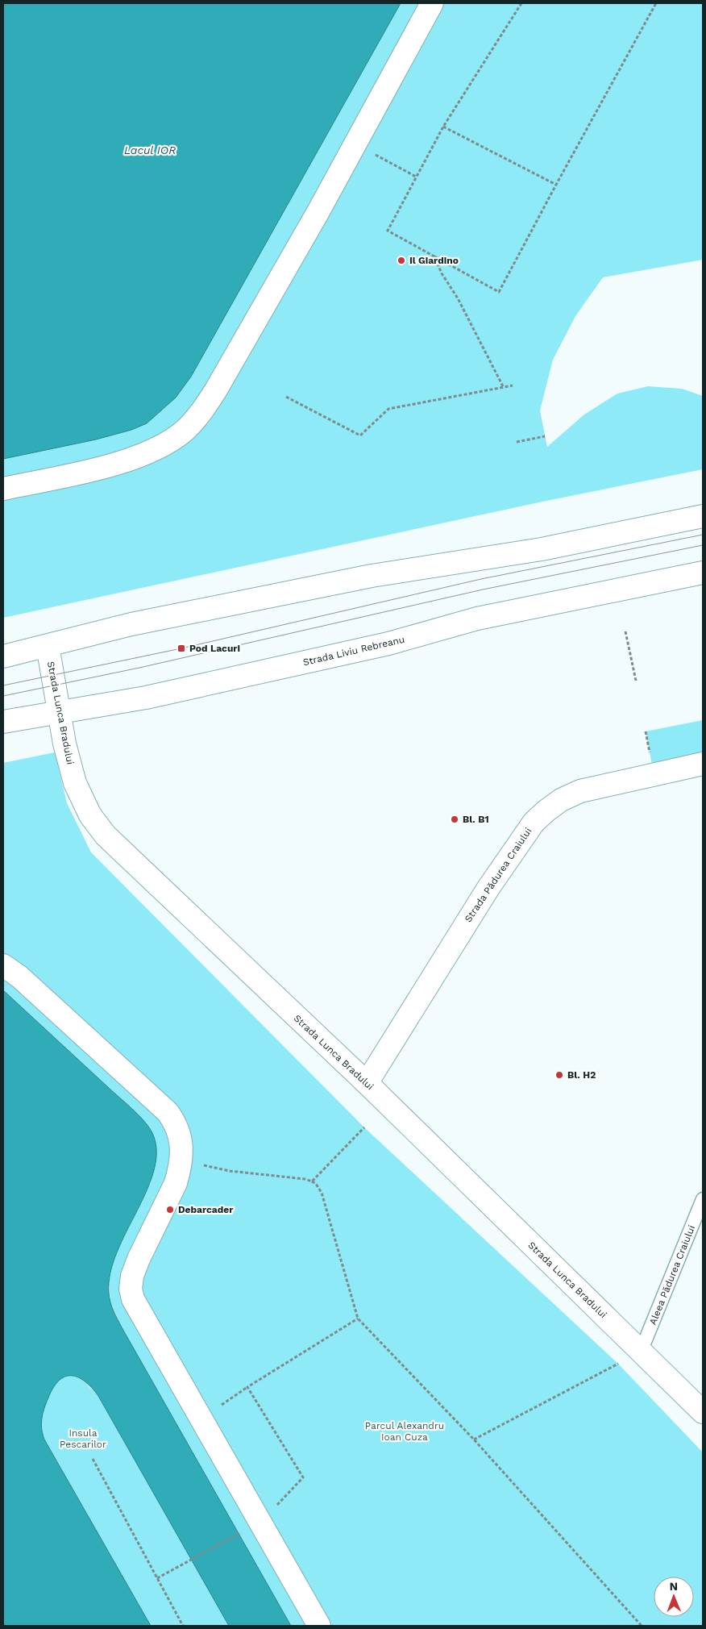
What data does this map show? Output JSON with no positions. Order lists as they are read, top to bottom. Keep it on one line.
{"streets":{"street":["Strada Liviu Rebreanu","Strada Lunca Bradului","Strada Pădurea Craiului"],"lane":["Aleea Pădurea Craiului"]},"crossings":[["Strada Liviu Rebreanu","Strada Lunca Bradului"],["Strada Lunca Bradului","Strada Pădurea Craiului"],["Strada Lunca Bradului","Aleea Pădurea Craiului"]],"water":["Lacul IOR"],"parks":["Parcul Alexandru Ioan Cuza","Insula Pescarilor"],"places":{"other":["Il Giardino","Bl. B1","Bl. H2","Debarcader"],"transit":["Pod Lacuri"]},"north":"top"}
